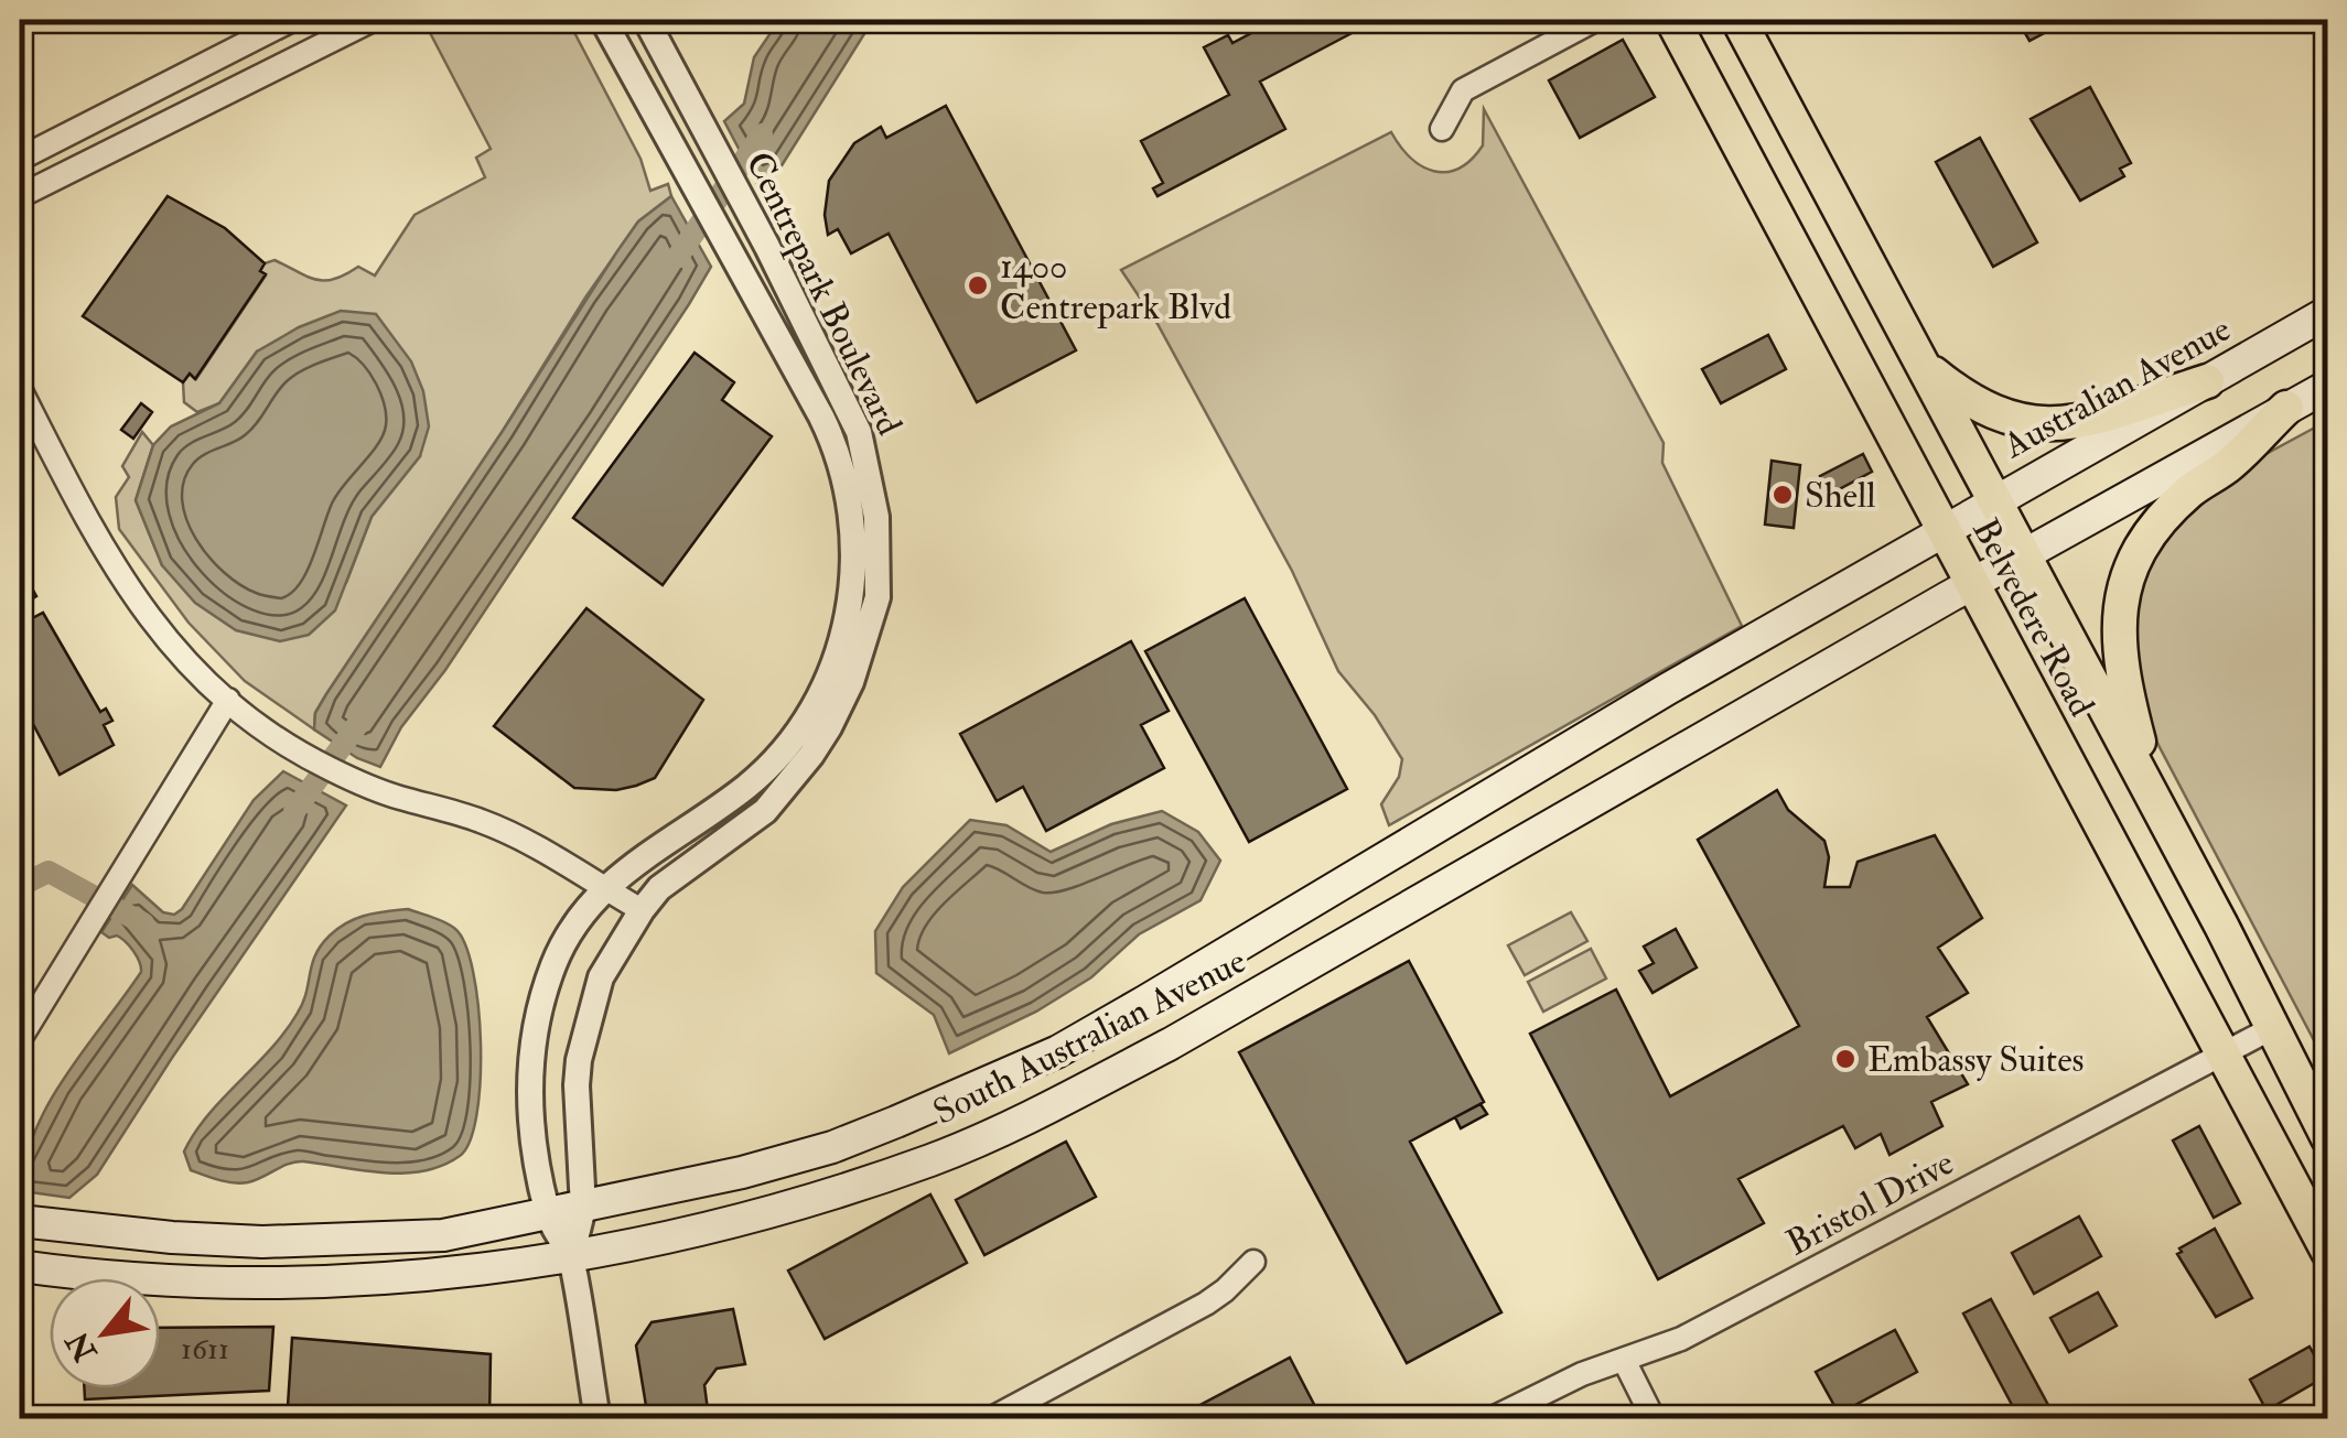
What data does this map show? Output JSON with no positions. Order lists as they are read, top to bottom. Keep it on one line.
{"streets":{"main road":["Australian Avenue","Belvedere Road","South Australian Avenue"],"street":["Centrepark Boulevard","Bristol Drive"]},"crossings":[["Centrepark Boulevard","South Australian Avenue"],["Australian Avenue","Belvedere Road"],["Australian Avenue","South Australian Avenue"],["Belvedere Road","South Australian Avenue"],["Belvedere Road","Bristol Drive"]],"places":["1400 Centrepark Blvd","Shell","Embassy Suites"],"house_numbers":["1611"],"north":"bottom left"}
